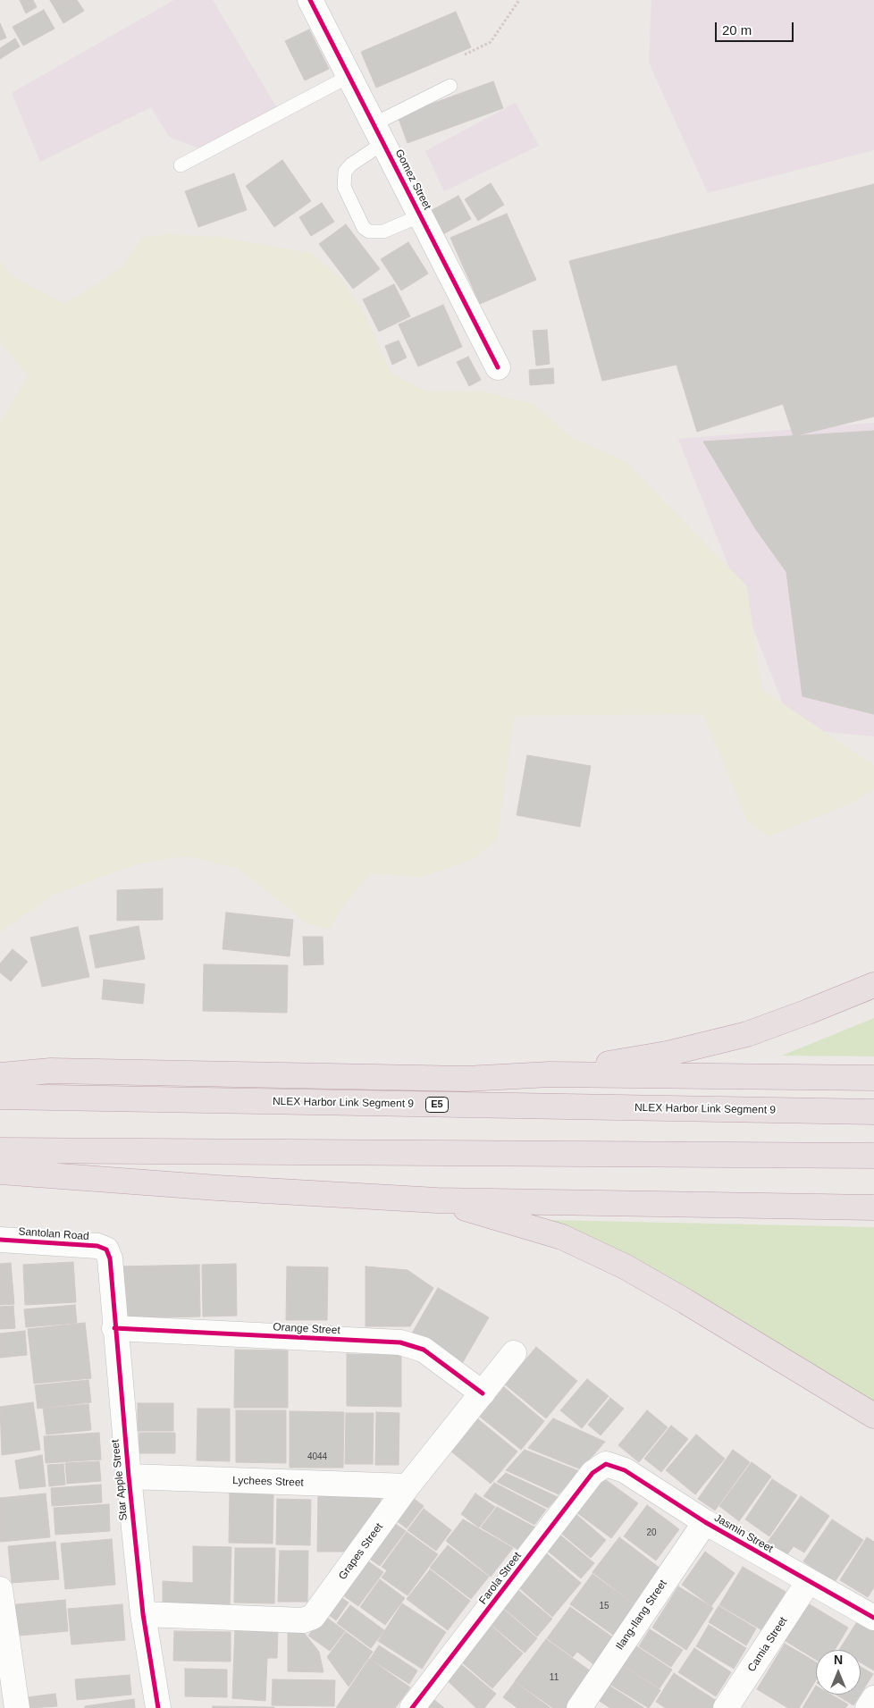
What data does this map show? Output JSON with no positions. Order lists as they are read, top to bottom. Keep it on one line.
{"streets":{"highway":["NLEX Harbor Link Segment 9","E5"],"street":["Gomez Street","Santolan Road","Orange Street","Star Apple Street","Lychees Street","Jasmin Street","Grapes Street","Farola Street","Ilang-Ilang Street","Camia Street"]},"crossings":[["Santolan Road","Star Apple Street"],["Orange Street","Star Apple Street"],["Orange Street","Grapes Street"],["Star Apple Street","Lychees Street"],["Star Apple Street","Grapes Street"],["Lychees Street","Grapes Street"],["Jasmin Street","Farola Street"],["Jasmin Street","Ilang-Ilang Street"],["Jasmin Street","Camia Street"]],"house_numbers":["4044","20","15","11"],"scale_bar":"20 m","north":"top"}
